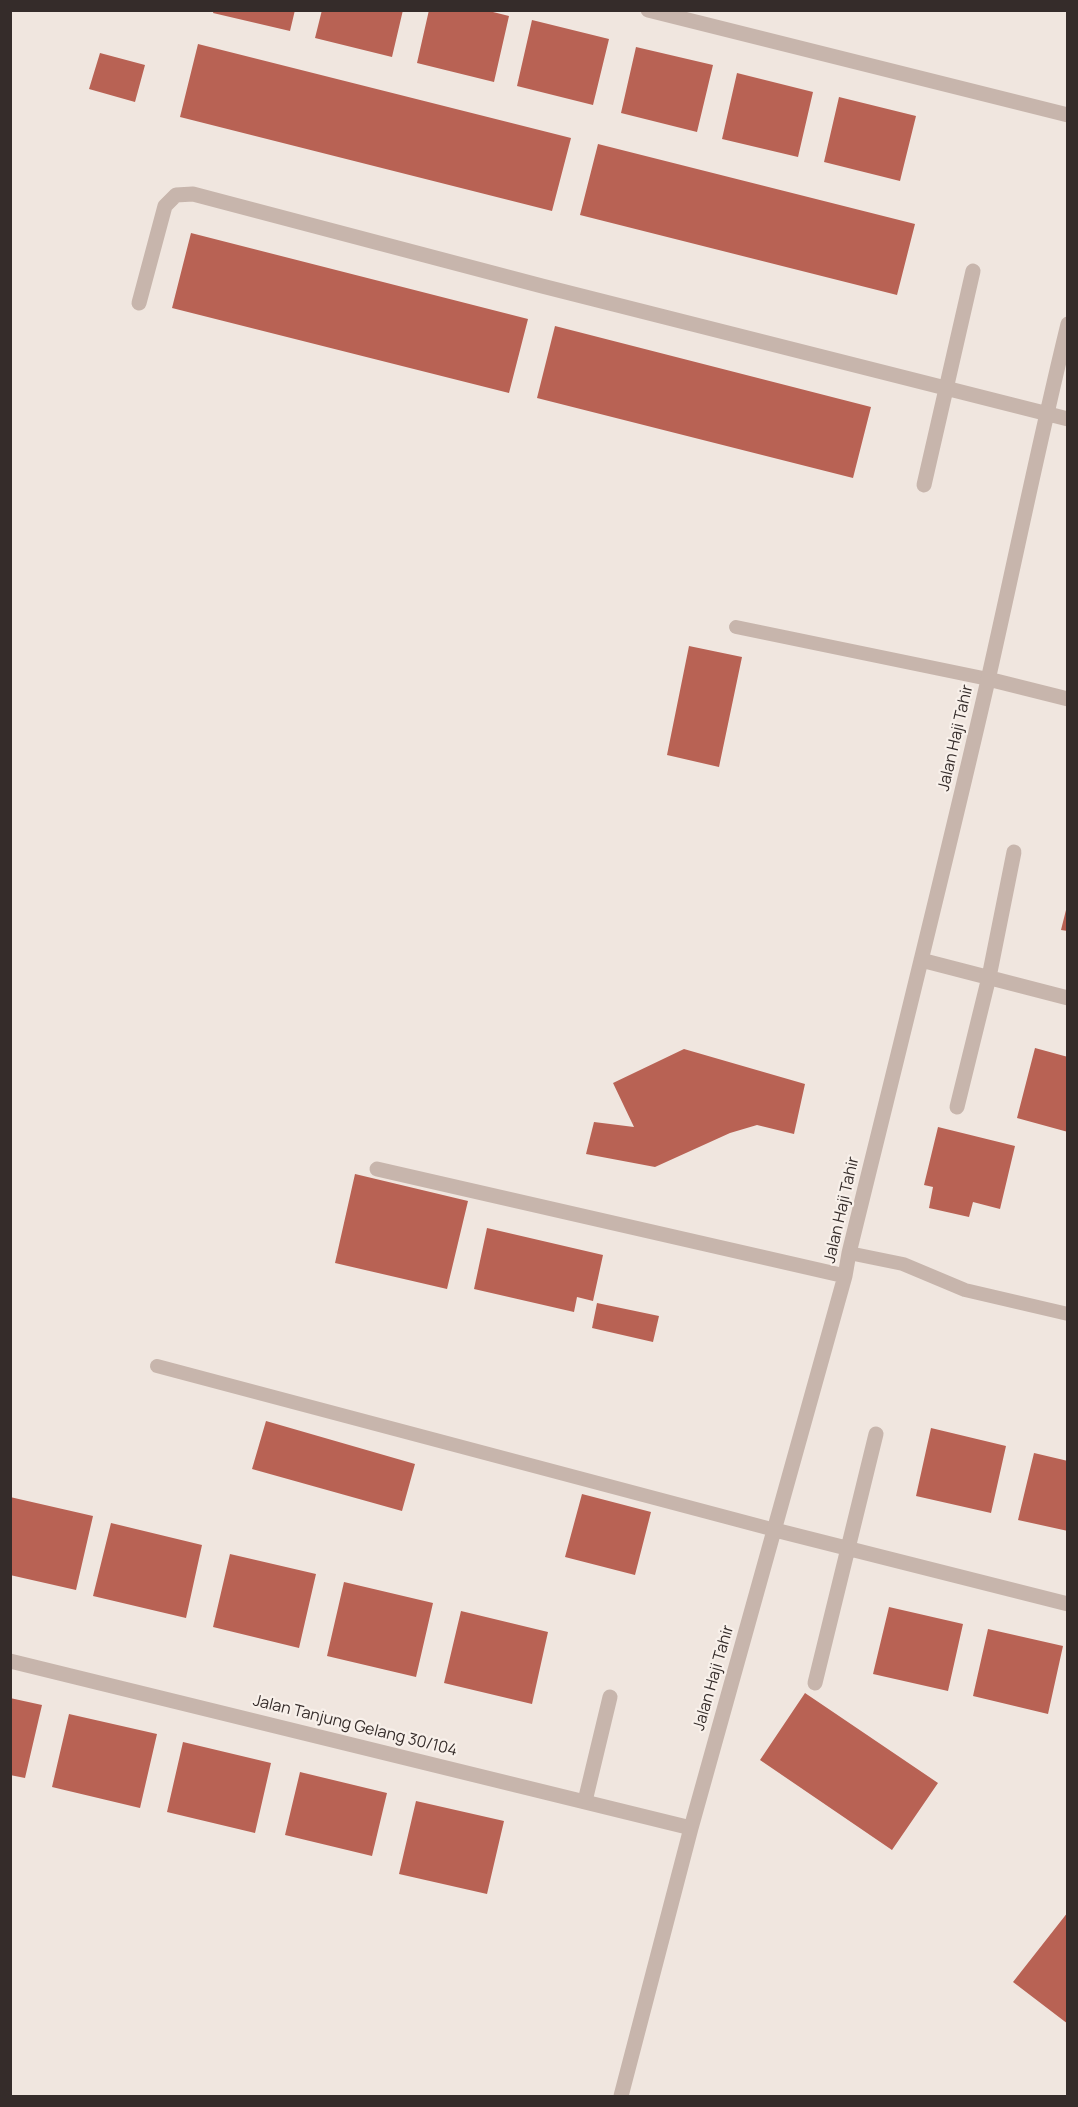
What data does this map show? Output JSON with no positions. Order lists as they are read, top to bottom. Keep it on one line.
{"streets":{"street":["Jalan Haji Tahir","Jalan Tanjung Gelang 30/104"]},"crossings":[["Jalan Haji Tahir","Jalan Tanjung Gelang 30/104"]]}
